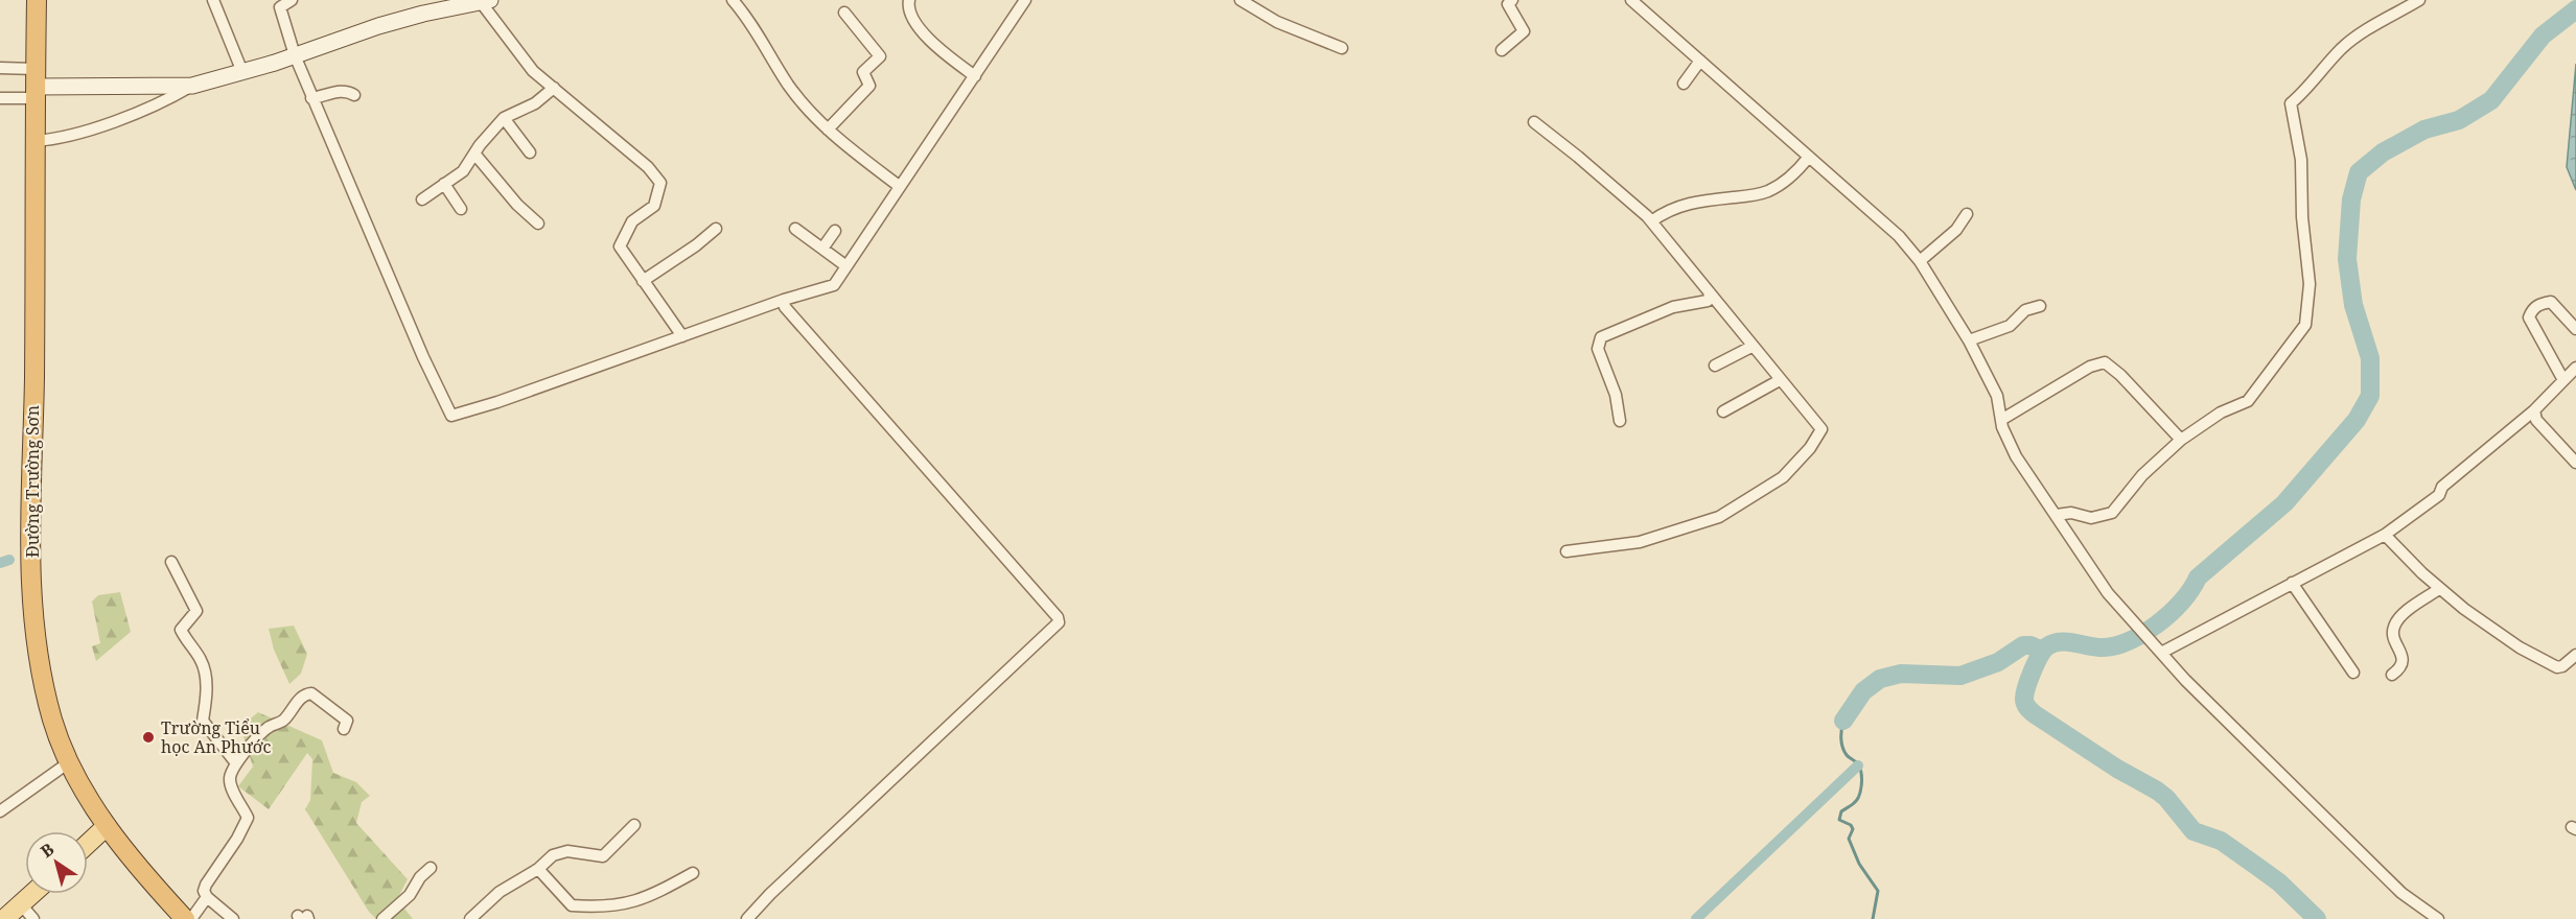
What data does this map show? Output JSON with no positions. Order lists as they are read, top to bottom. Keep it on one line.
{"streets":{"highway":["Đường Trường Sơn"]},"places":["Trường Tiểu học An Phước"],"north":"top left"}
